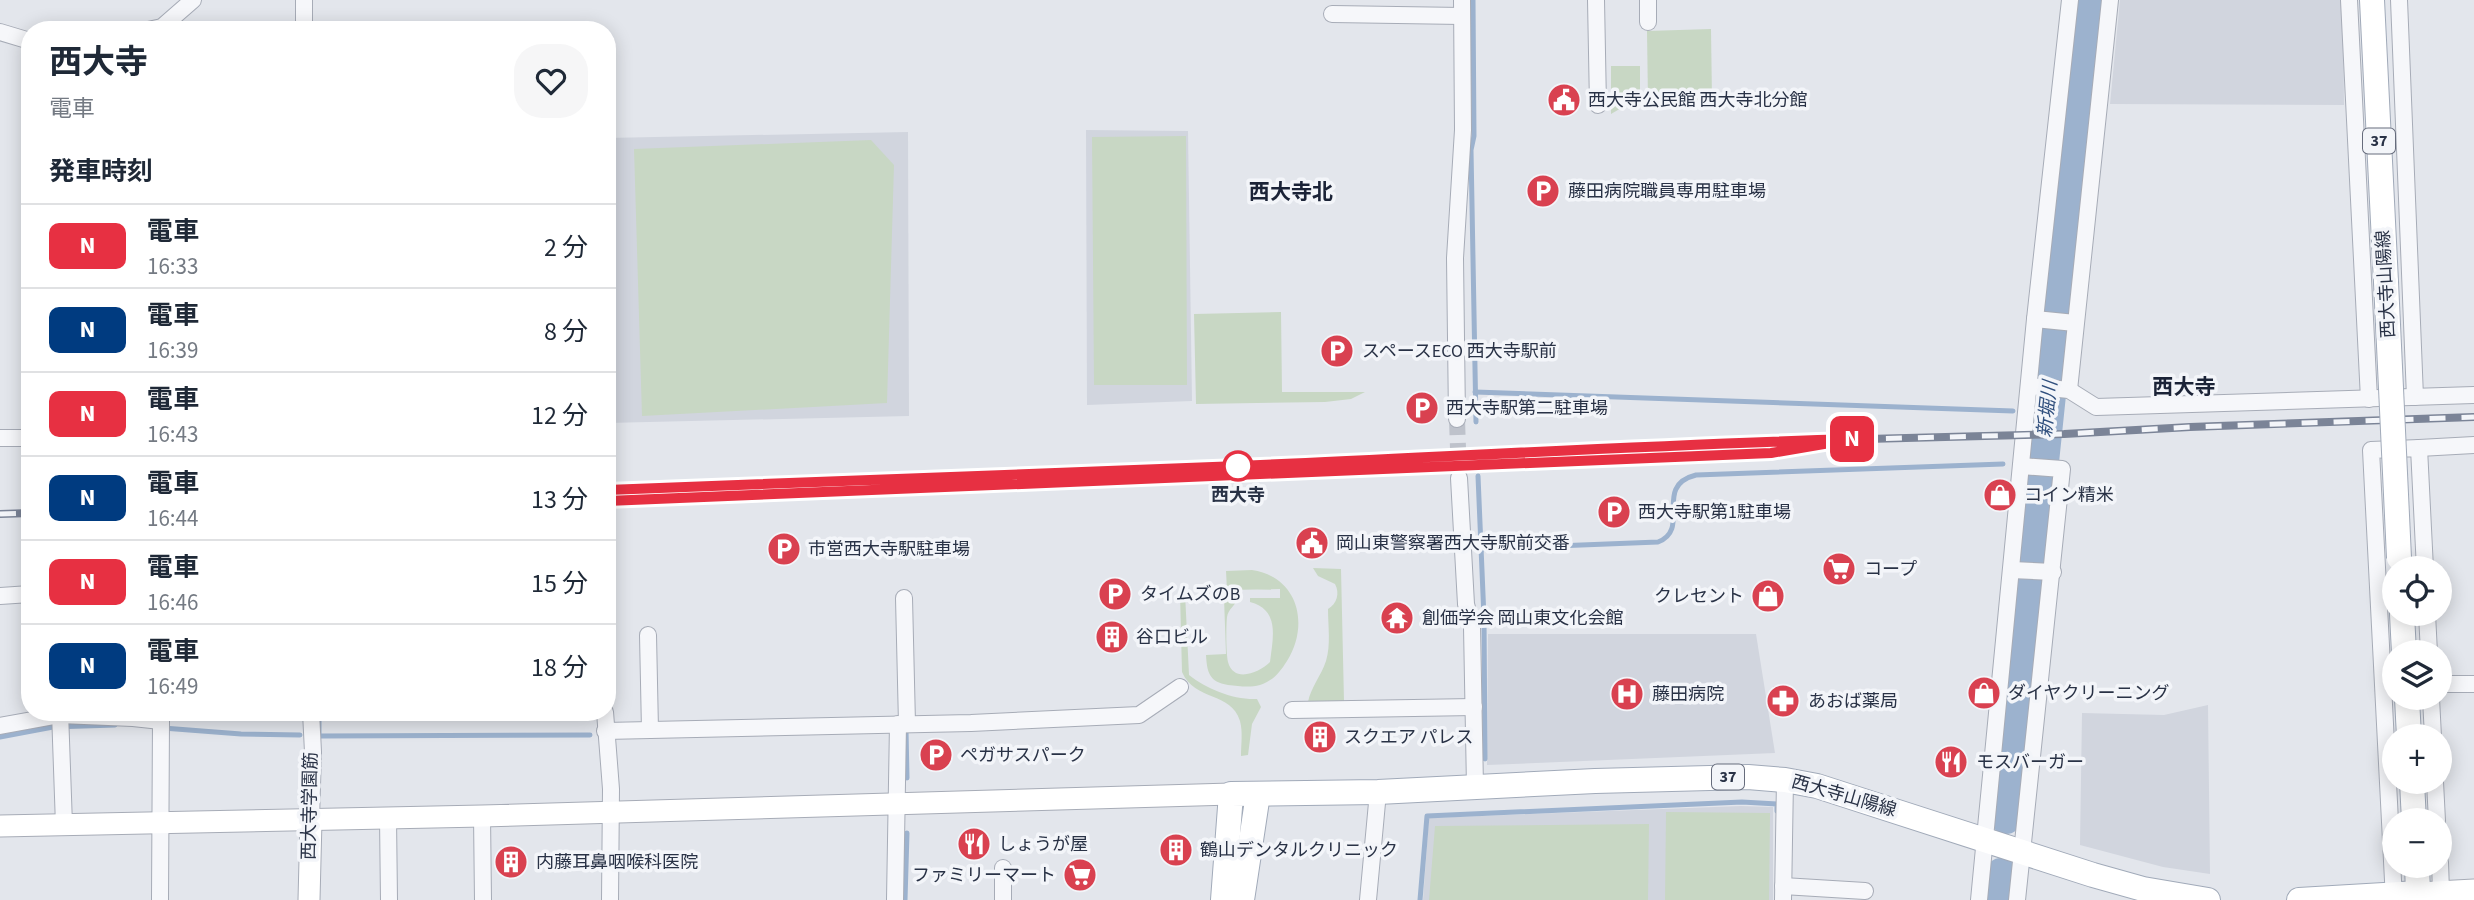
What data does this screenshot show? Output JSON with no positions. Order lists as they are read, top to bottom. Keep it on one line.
{"streets":{"main road":["37","西大寺山陽線"],"street":["西大寺学園筋"]},"districts":["西大寺北","西大寺"],"water":["新堀川"],"places":{"public building":["西大寺公民館 西大寺北分館","岡山東警察署西大寺駅前交番"],"parking":["藤田病院職員専用駐車場","スペースECO 西大寺駅前","西大寺駅第二駐車場","西大寺駅第1駐車場","市営西大寺駅駐車場","タイムズのB","ペガサスパーク"],"other":["西大寺"],"shop":["コイン精米","クレセント","ダイヤクリーニング"],"supermarket":["コープ","ファミリーマート"],"temple":["創価学会 岡山東文化会館"],"building":["谷口ビル","スクエア パレス","鶴山デンタルクリニック","内藤耳鼻咽喉科医院"],"hospital":["藤田病院"],"pharmacy":["あおば薬局"],"restaurant":["モスバーガー","しょうが屋"]},"page":{"on_map":"N","heading":[["西大寺","電車"],"発車時刻"],"list":[{"mark":"N","name":"電車","note":"16:33","value":"2 分"},{"mark":"N","name":"電車","note":"16:39","value":"8 分"},{"mark":"N","name":"電車","note":"16:43","value":"12 分"},{"mark":"N","name":"電車","note":"16:44","value":"13 分"},{"mark":"N","name":"電車","note":"16:46","value":"15 分"},{"mark":"N","name":"電車","note":"16:49","value":"18 分"}],"map_buttons":["+","−"]}}
